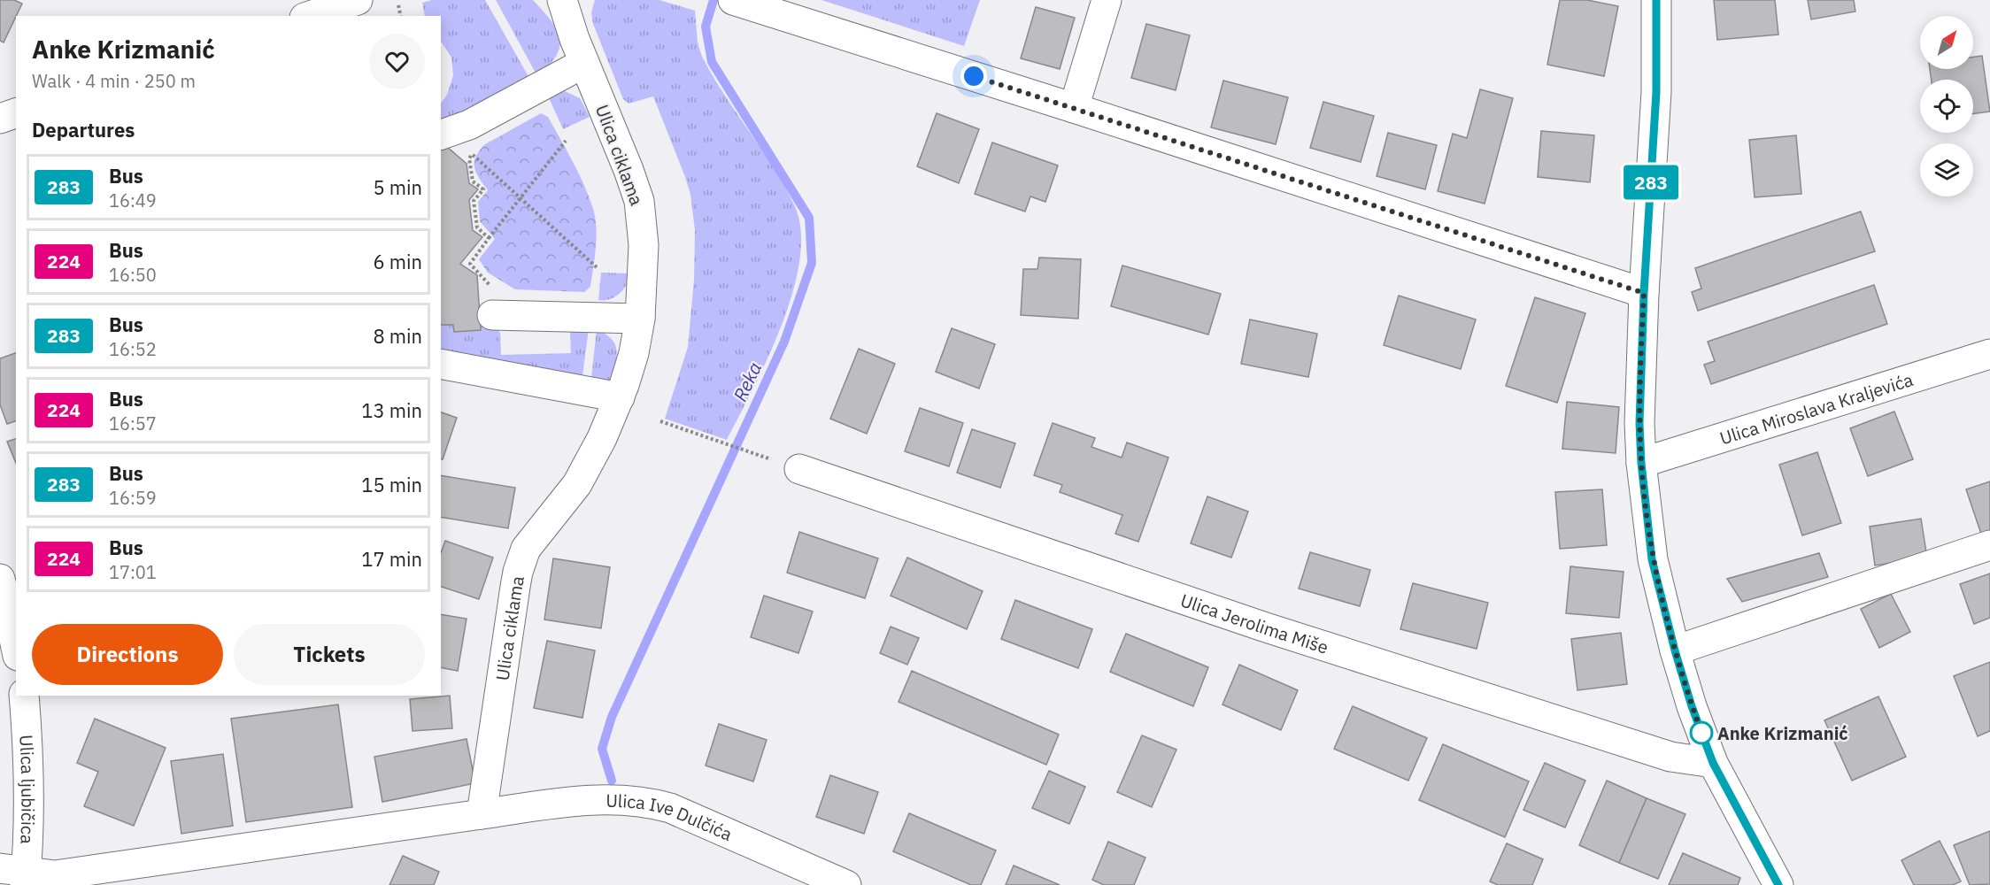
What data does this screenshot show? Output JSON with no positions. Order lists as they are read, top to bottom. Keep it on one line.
{"streets":{"street":["Ulica ciklama","Ulica Miroslava Kraljevića","Ulica Jerolima Miše","Ulica ljubičica","Ulica Ive Dulčića"]},"crossings":[["Ulica ciklama","Ulica Ive Dulčića"]],"water":["Reka"],"places":["Anke Krizmanić"],"lines":["bus line 283"],"north":"top right","page":{"on_map":"283","heading":[["Anke Krizmanić","Walk · 4 min · 250 m"],"Departures"],"list":[{"mark":"283","name":"Bus","note":"16:49","value":"5 min"},{"mark":"224","name":"Bus","note":"16:50","value":"6 min"},{"mark":"283","name":"Bus","note":"16:52","value":"8 min"},{"mark":"224","name":"Bus","note":"16:57","value":"13 min"},{"mark":"283","name":"Bus","note":"16:59","value":"15 min"},{"mark":"224","name":"Bus","note":"17:01","value":"17 min"}],"buttons":["Directions","Tickets"]}}
